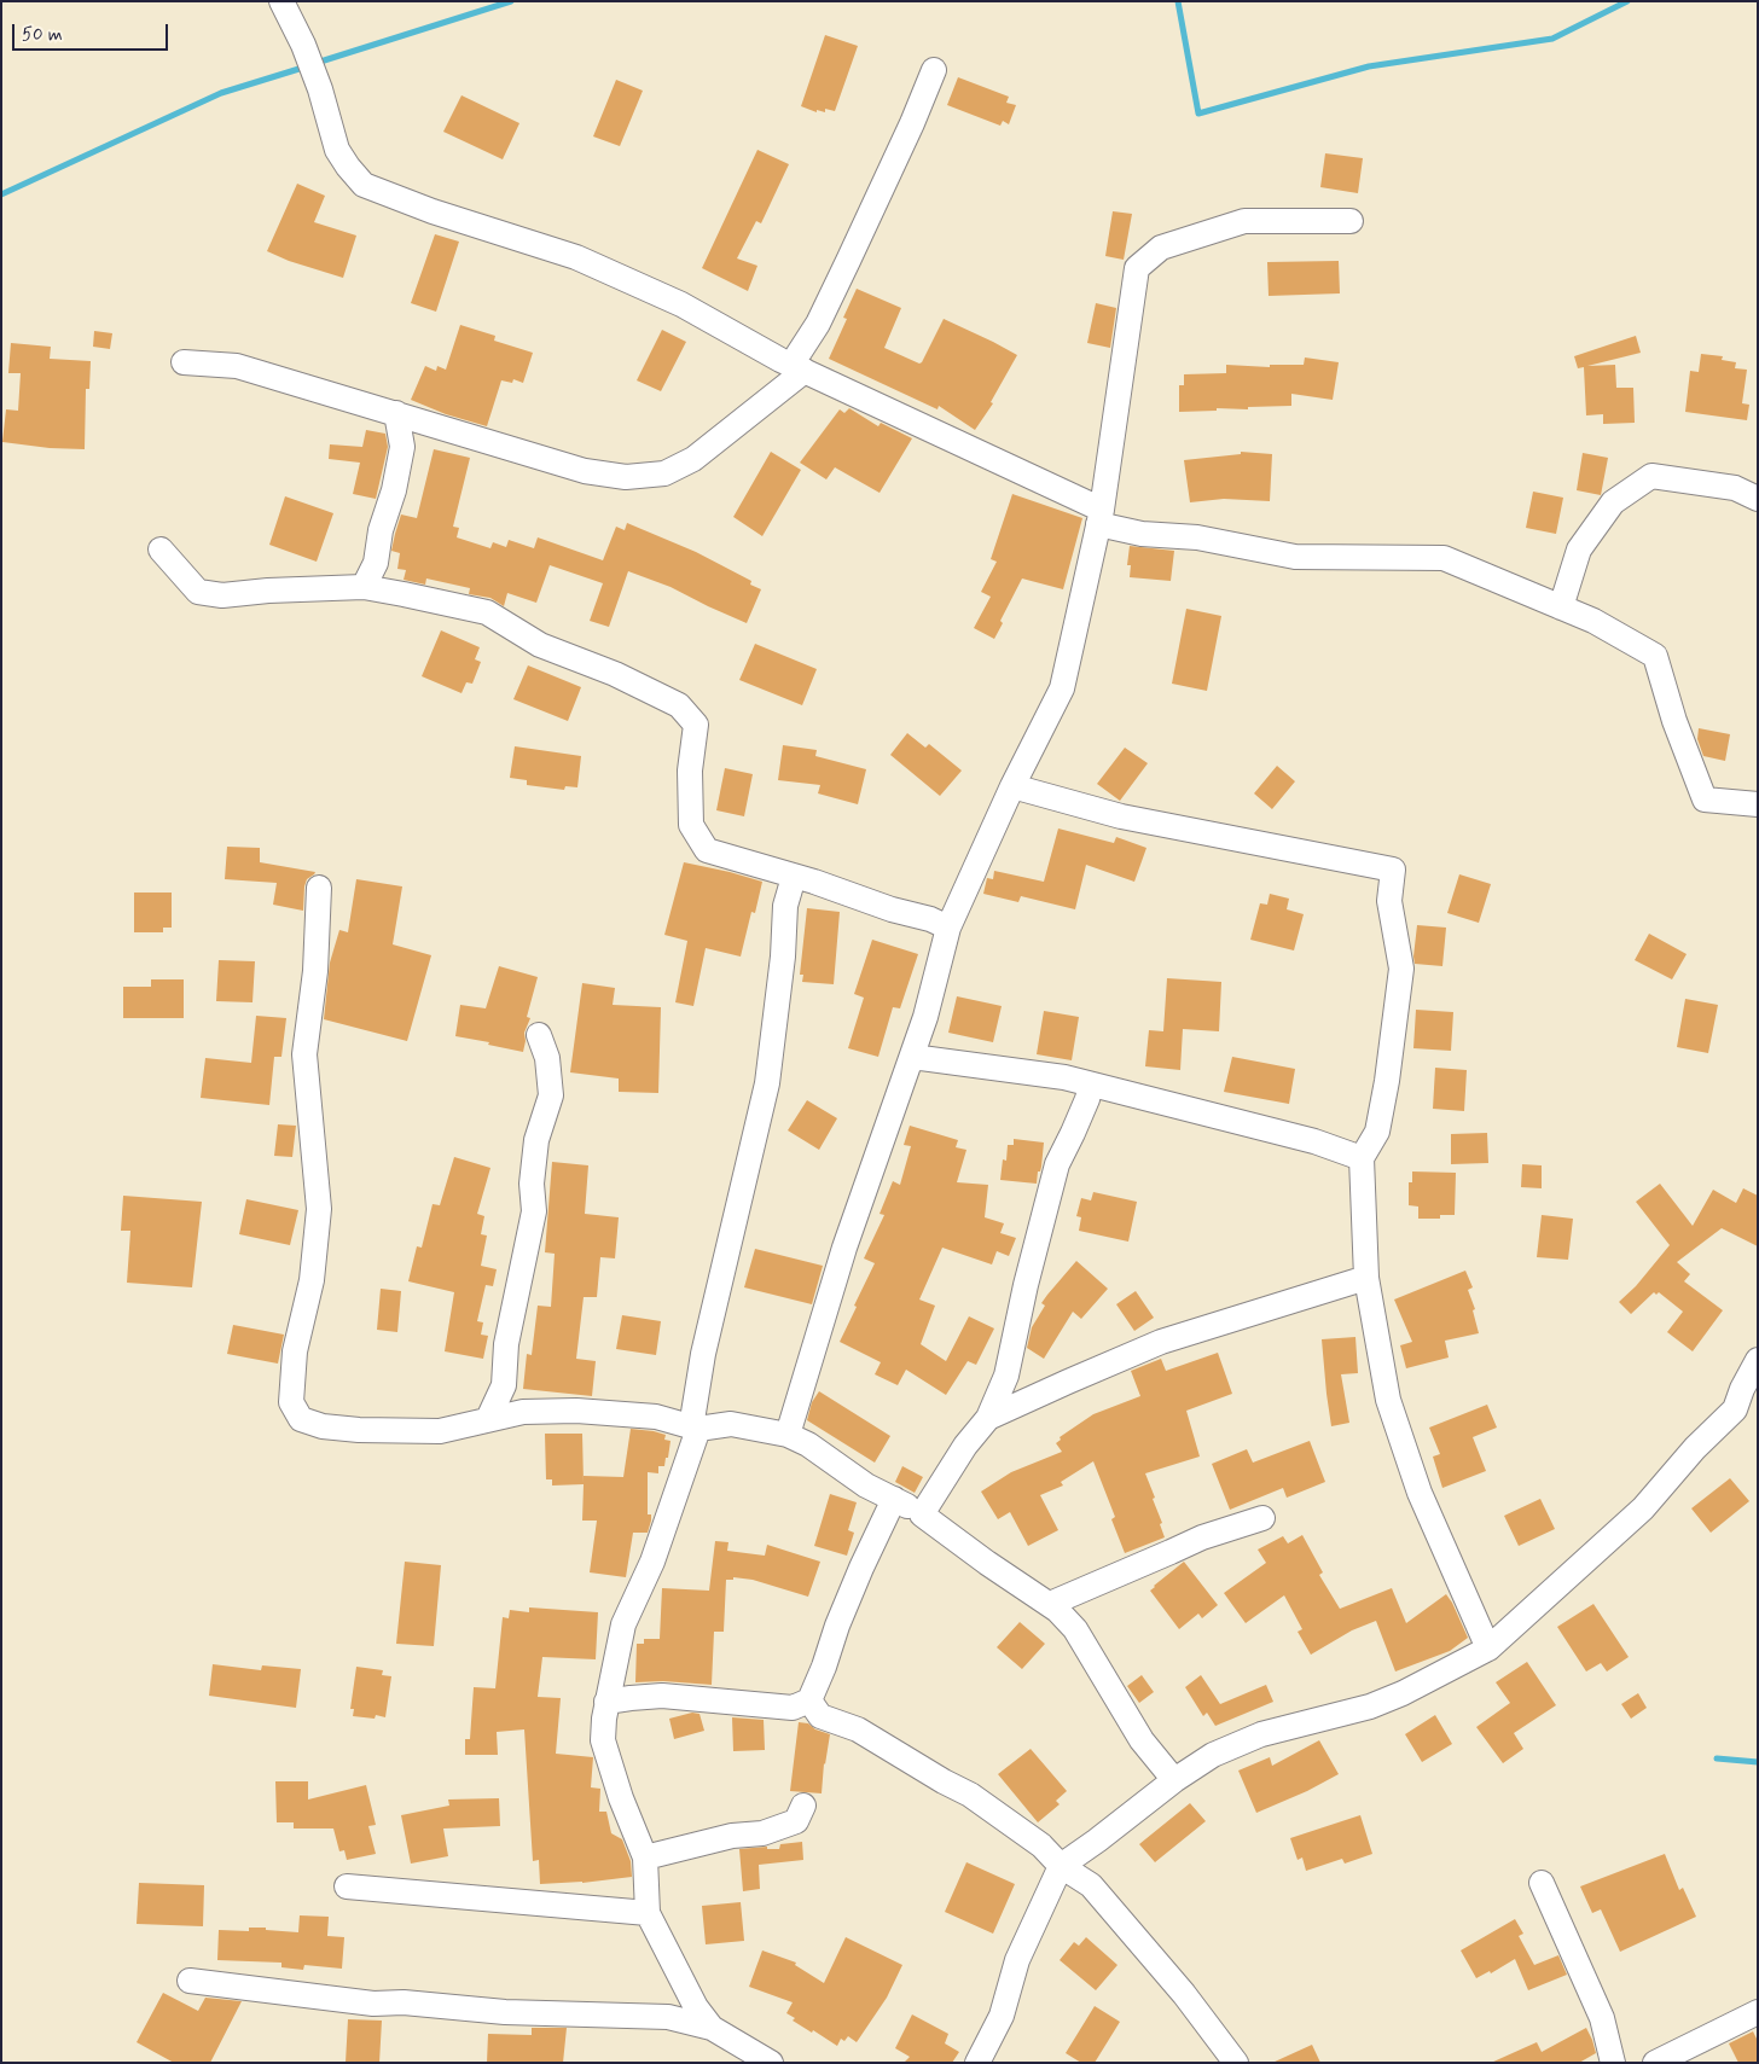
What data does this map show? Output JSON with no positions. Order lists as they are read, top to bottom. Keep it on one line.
{"scale_bar":"50 m"}
